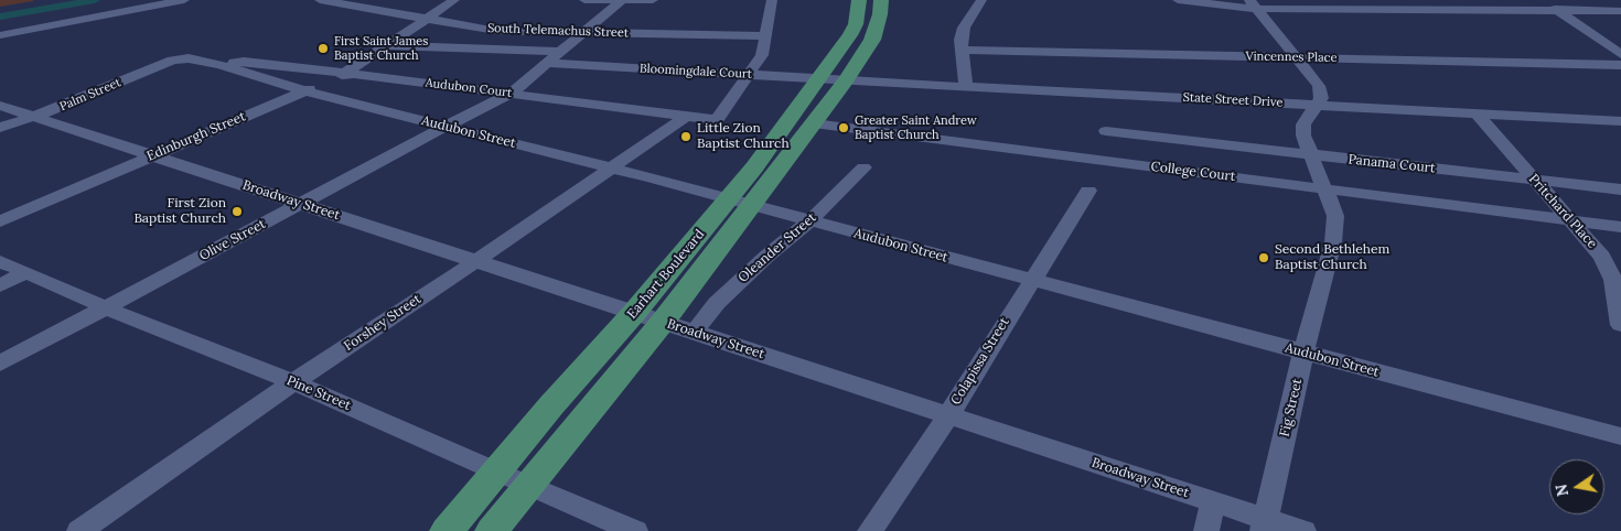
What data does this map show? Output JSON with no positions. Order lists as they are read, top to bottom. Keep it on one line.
{"streets":{"main road":["Earhart Boulevard"],"street":["South Telemachus Street","Vincennes Place","Bloomingdale Court","Audubon Court","Palm Street","State Street Drive","Audubon Street","Edinburgh Street","Panama Court","College Court","Broadway Street","Pritchard Place","Olive Street","Oleander Street","Forshey Street","Colapissa Street","Pine Street","Fig Street"]},"crossings":[["South Telemachus Street","Edinburgh Street"],["South Telemachus Street","Olive Street"],["Bloomingdale Court","Audubon Court"],["Bloomingdale Court","State Street Drive"],["Bloomingdale Court","Edinburgh Street"],["Bloomingdale Court","Olive Street"],["Bloomingdale Court","Earhart Boulevard"],["Audubon Court","Audubon Street"],["Audubon Court","Edinburgh Street"],["Audubon Court","Olive Street"],["Audubon Court","Forshey Street"],["Palm Street","Audubon Street"],["Palm Street","Broadway Street"],["State Street Drive","Pritchard Place"],["State Street Drive","Earhart Boulevard"],["State Street Drive","Fig Street"],["Audubon Street","Edinburgh Street"],["Audubon Street","Olive Street"],["Audubon Street","Oleander Street"],["Audubon Street","Earhart Boulevard"],["Audubon Street","Forshey Street"],["Audubon Street","Colapissa Street"],["Audubon Street","Fig Street"],["Edinburgh Street","Broadway Street"],["Panama Court","Pritchard Place"],["Panama Court","Fig Street"],["College Court","Pritchard Place"],["College Court","Earhart Boulevard"],["College Court","Fig Street"],["Broadway Street","Olive Street"],["Broadway Street","Oleander Street"],["Broadway Street","Earhart Boulevard"],["Broadway Street","Forshey Street"],["Broadway Street","Colapissa Street"],["Broadway Street","Fig Street"],["Olive Street","Pine Street"],["Earhart Boulevard","Pine Street"],["Forshey Street","Pine Street"]],"places":["First Saint James Baptist Church","Greater Saint Andrew Baptist Church","Little Zion Baptist Church","First Zion Baptist Church","Second Bethlehem Baptist Church"],"north":"left"}
